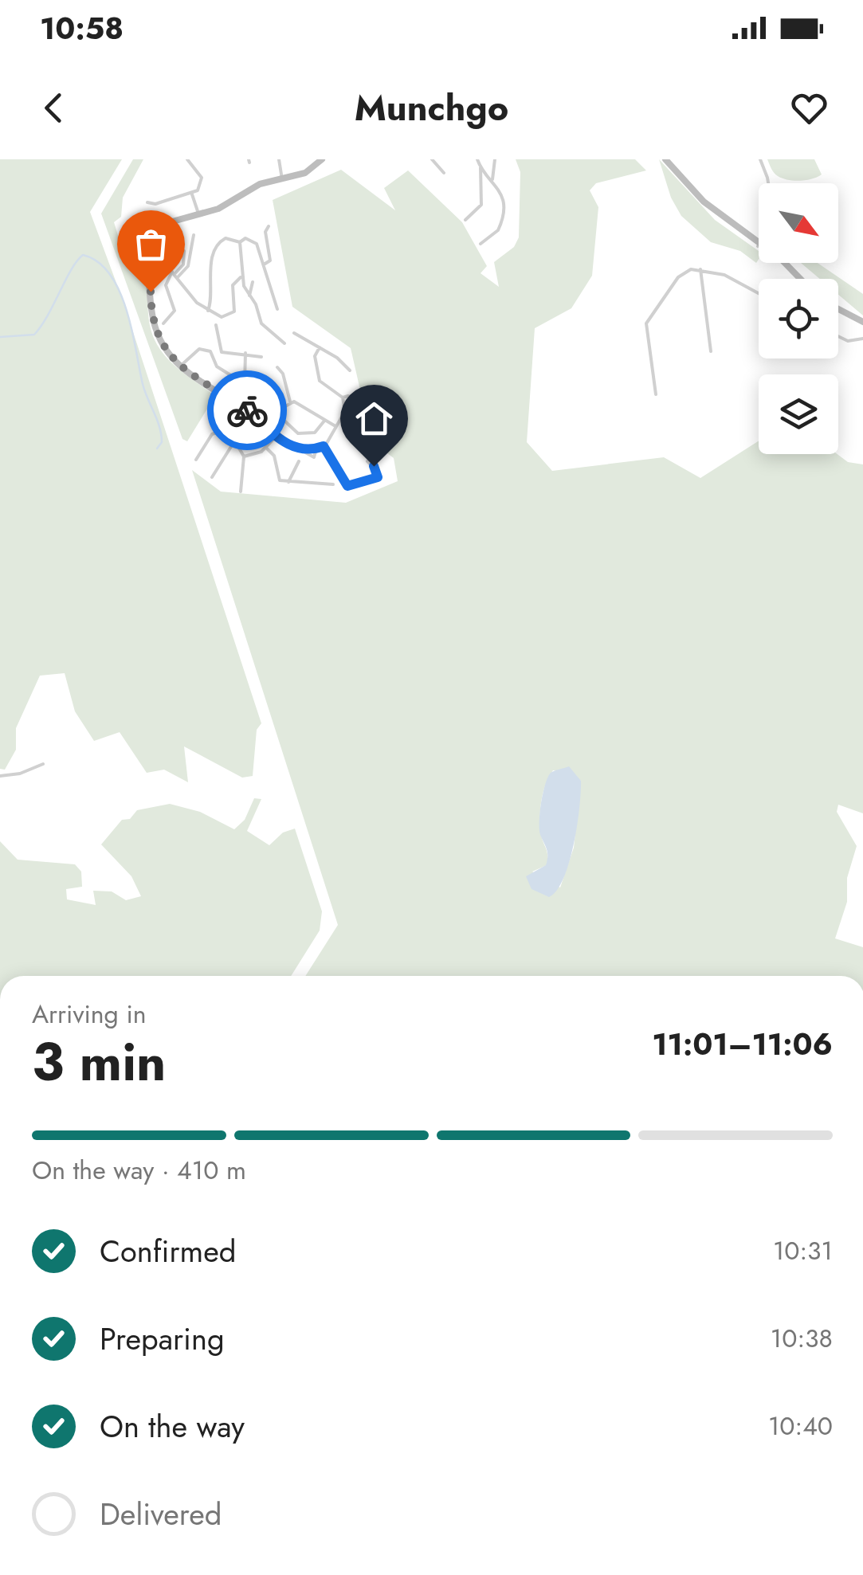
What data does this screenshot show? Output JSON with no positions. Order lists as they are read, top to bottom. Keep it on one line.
{"north":"bottom right","page":{"status":"10:58","header":"Munchgo","heading":["3 min","Arriving in","11:01–11:06"],"bar":"On the way · 410 m","list":[["Confirmed","10:31"],["Preparing","10:38"],["On the way","10:40"],"Delivered"]}}
